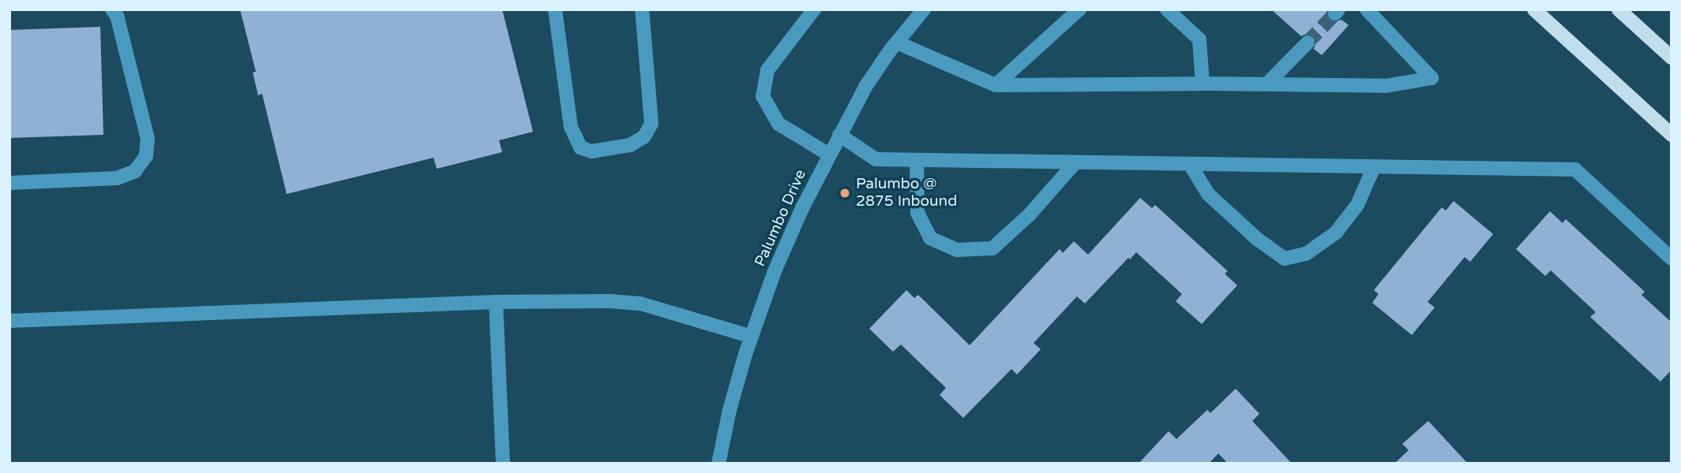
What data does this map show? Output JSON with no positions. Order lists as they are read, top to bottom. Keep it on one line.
{"streets":{"street":["Palumbo Drive"]},"places":["Palumbo @ 2875 Inbound"]}
